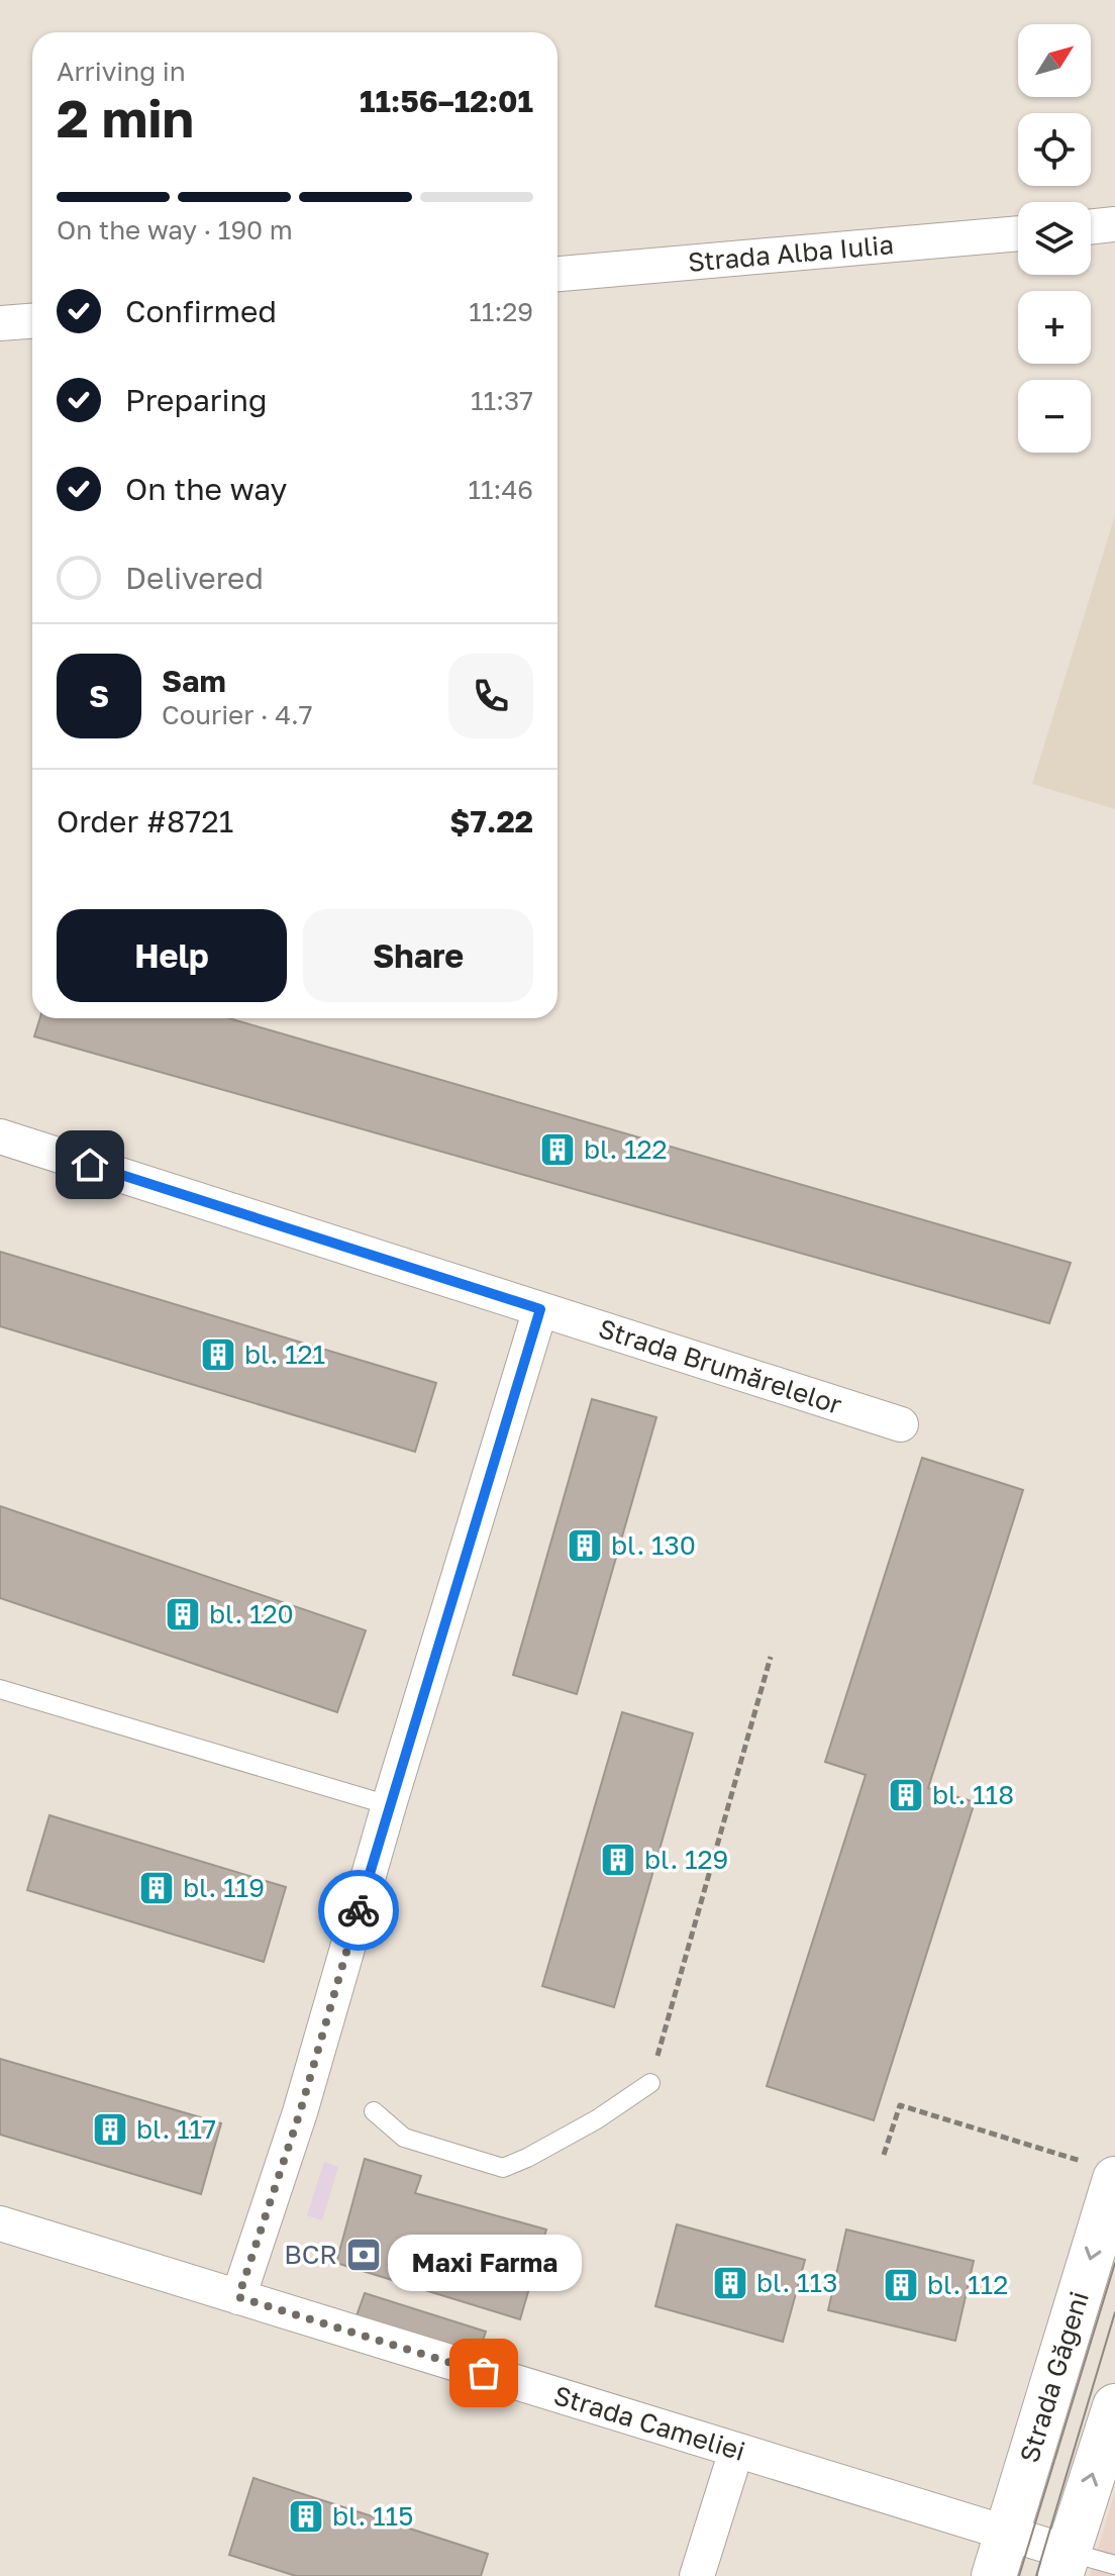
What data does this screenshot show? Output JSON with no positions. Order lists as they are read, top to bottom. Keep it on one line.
{"streets":{"main road":["Strada Găgeni"],"street":["Strada Alba Iulia","Strada Brumărelelor","Strada Cameliei"]},"crossings":[["Strada Găgeni","Strada Cameliei"]],"places":{"building":["bl. 122","bl. 121","bl. 130","bl. 120","bl. 118","bl. 129","bl. 119","bl. 117","bl. 113","bl. 112","bl. 115"],"bank":["BCR"],"other":["Maxi Farma"]},"north":"top right","page":{"map_buttons":["+","−"],"heading":["2 min","Arriving in","11:56–12:01"],"panel":["Sam","Courier · 4.7","Order #8721","$7.22"],"bar":"On the way · 190 m","list":[["Confirmed","11:29"],["Preparing","11:37"],["On the way","11:46"],"Delivered"],"round":"S","buttons":["Help","Share"],"bubble":"Maxi Farma"}}
